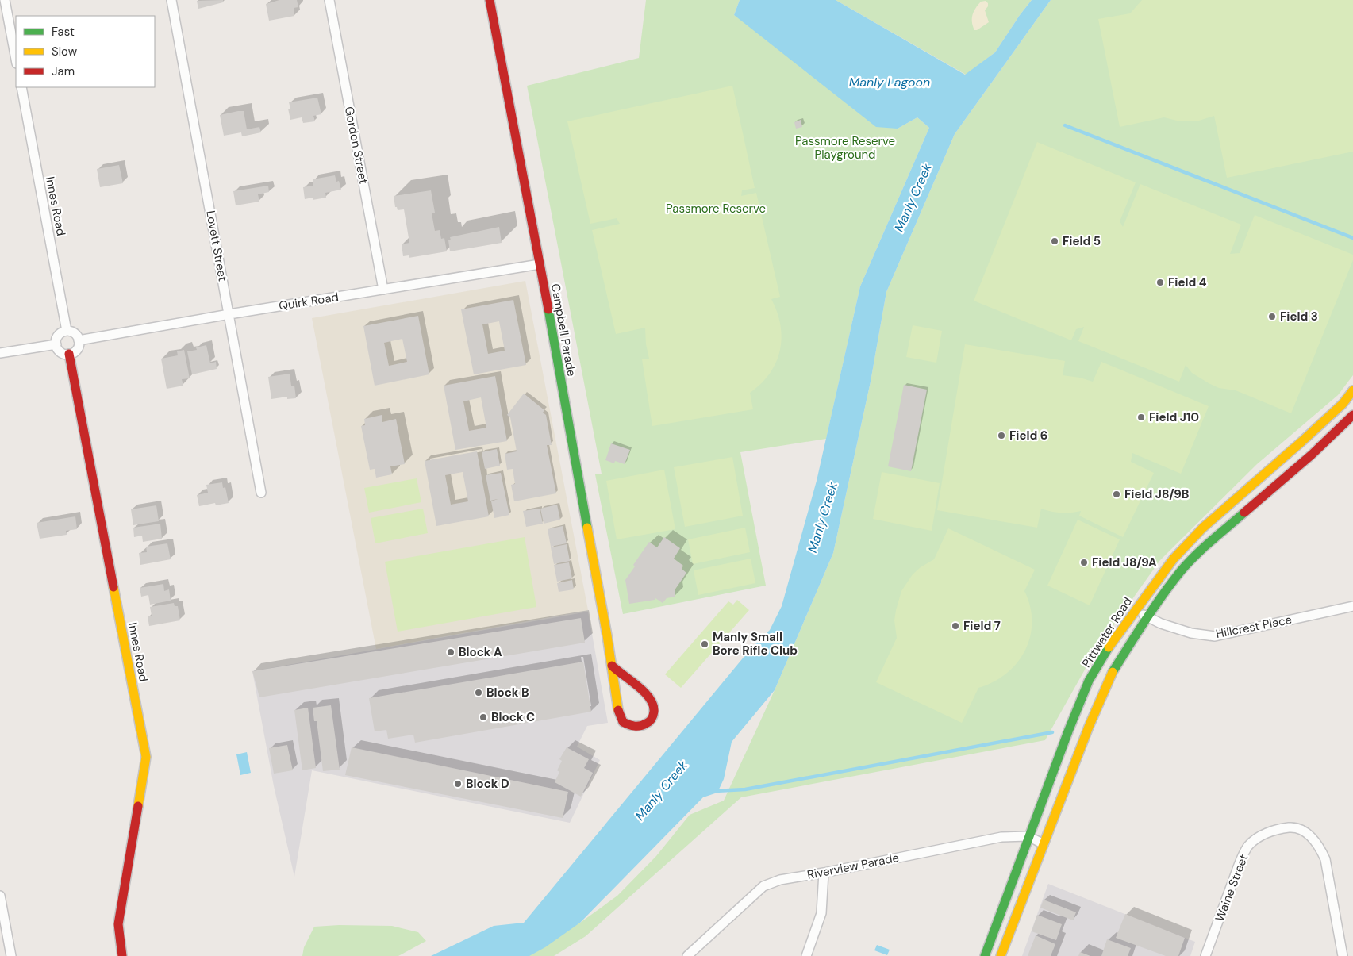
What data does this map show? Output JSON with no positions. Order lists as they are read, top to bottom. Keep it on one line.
{"streets":{"street":["Gordon Street","Innes Road","Lovett Street","Quirk Road","Campbell Parade","Hillcrest Place","Pittwater Road","Riverview Parade","Waine Street"]},"crossings":[["Gordon Street","Quirk Road"],["Innes Road","Quirk Road"],["Lovett Street","Quirk Road"],["Quirk Road","Campbell Parade"],["Hillcrest Place","Pittwater Road"],["Pittwater Road","Riverview Parade"]],"water":["Manly Lagoon","Manly Creek"],"parks":["Passmore Reserve Playground","Passmore Reserve"],"places":["Field 5","Field 4","Field 3","Field J10","Field 6","Field J8/9B","Field J8/9A","Field 7","Manly Small Bore Rifle Club","Block A","Block B","Block C","Block D"],"legend":["Fast","Slow","Jam"]}
